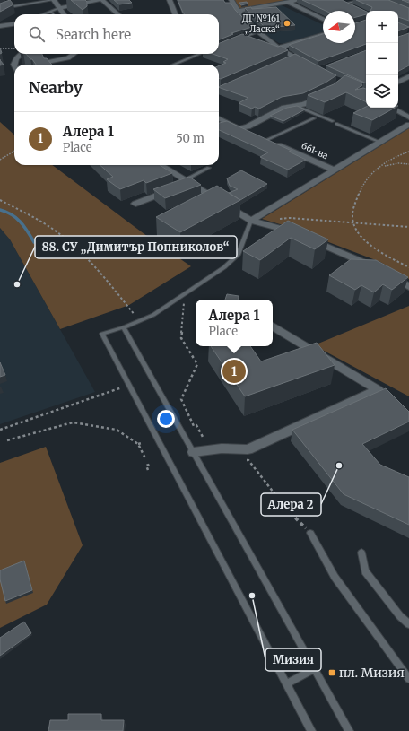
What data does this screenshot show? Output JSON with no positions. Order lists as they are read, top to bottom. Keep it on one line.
{"streets":{"street":["661-ва"]},"places":{"other":["ДГ №161 „Ласка“","88. СУ „Димитър Попниколов“","Алера 2","Мизия"],"transit":["пл. Мизия"]},"north":"left","page":{"map_buttons":["+","−"],"search":"Search here","heading":"Nearby","list":[{"mark":"1","name":"Алера 1","note":"Place","value":"50 m"}],"popup":["Алера 1","Place"],"pins":"1"}}
